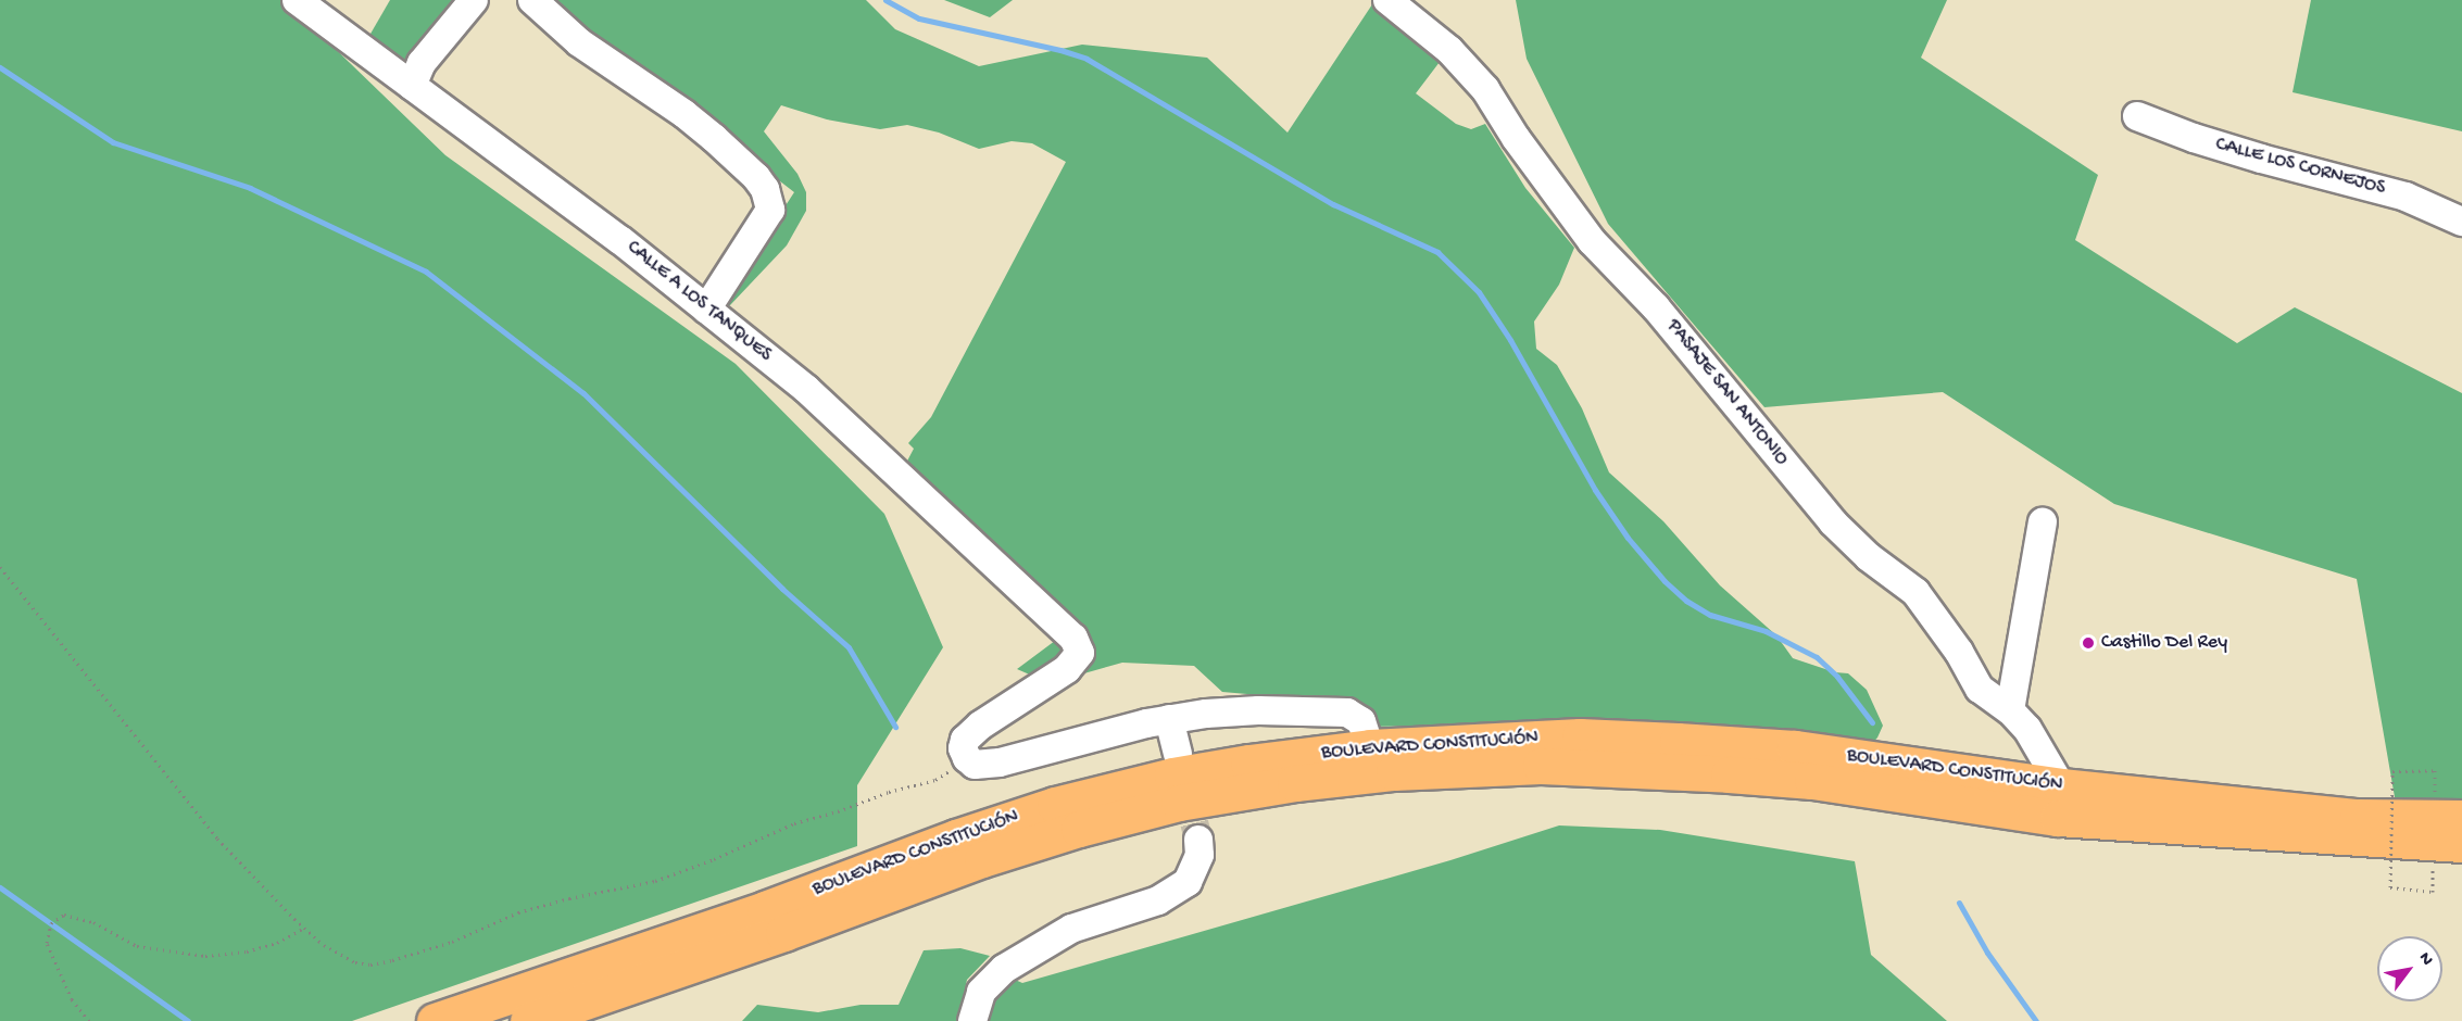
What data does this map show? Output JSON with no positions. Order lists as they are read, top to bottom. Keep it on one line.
{"streets":{"highway":["BOULEVARD CONSTITUCIÓN"],"street":["CALLE LOS CORNEJOS","CALLE A LOS TANQUES","PASAJE SAN ANTONIO"]},"crossings":[["PASAJE SAN ANTONIO","BOULEVARD CONSTITUCIÓN"]],"places":["Castillo Del Rey"],"north":"top right"}
